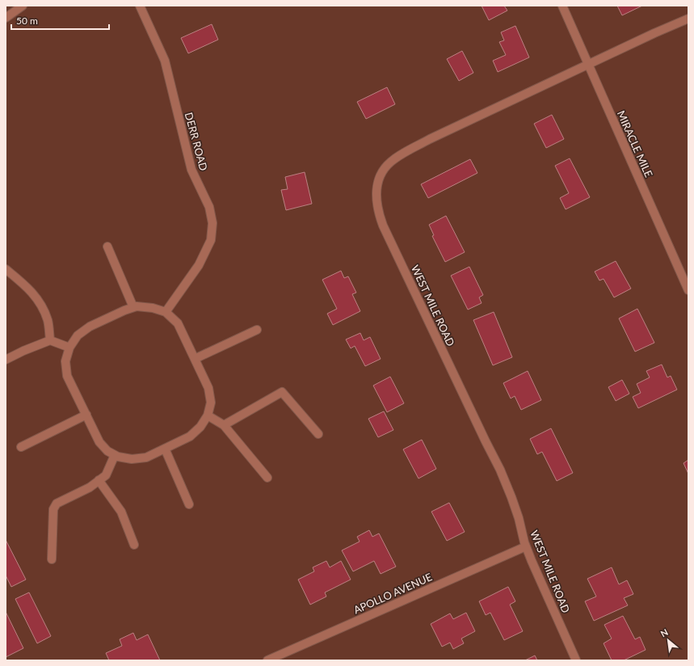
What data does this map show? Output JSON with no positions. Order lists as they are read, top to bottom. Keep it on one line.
{"streets":{"street":["DERR ROAD","MIRACLE MILE","WEST MILE ROAD","APOLLO AVENUE"]},"crossings":[["MIRACLE MILE","WEST MILE ROAD"],["WEST MILE ROAD","APOLLO AVENUE"]],"scale_bar":"50 m","north":"top left"}
